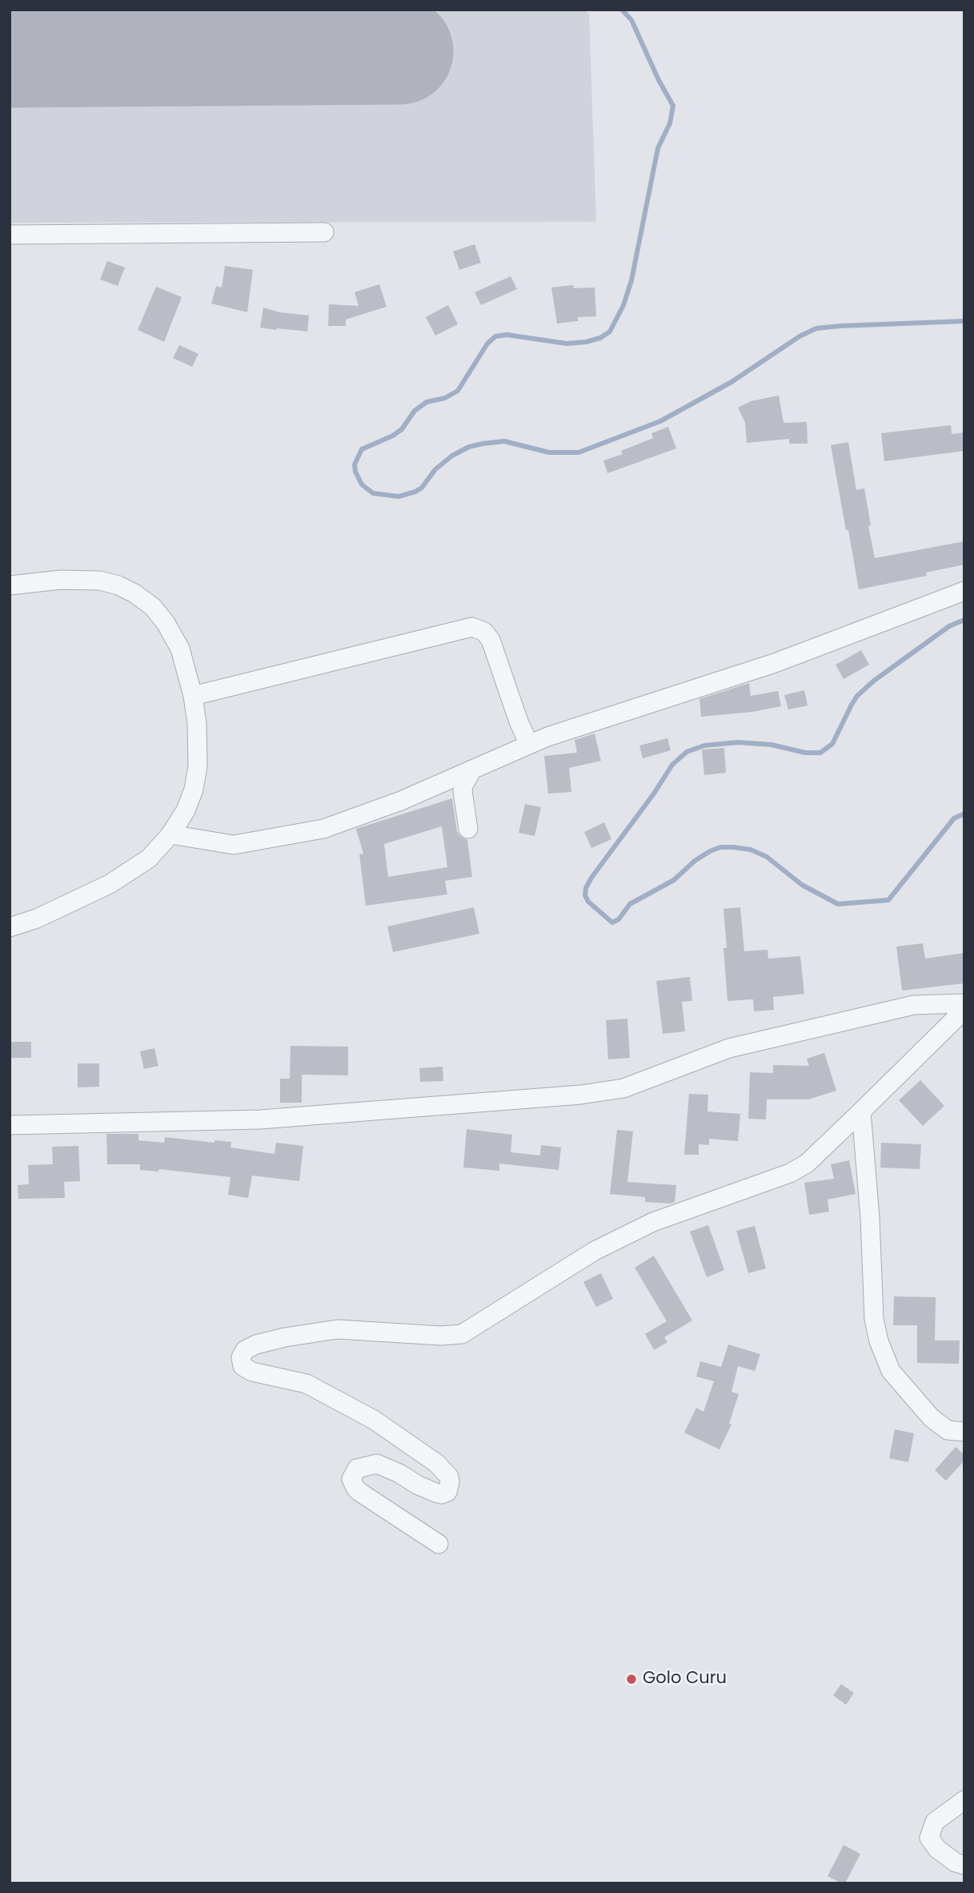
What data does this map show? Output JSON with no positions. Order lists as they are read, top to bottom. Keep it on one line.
{"places":["Golo Curu"]}
